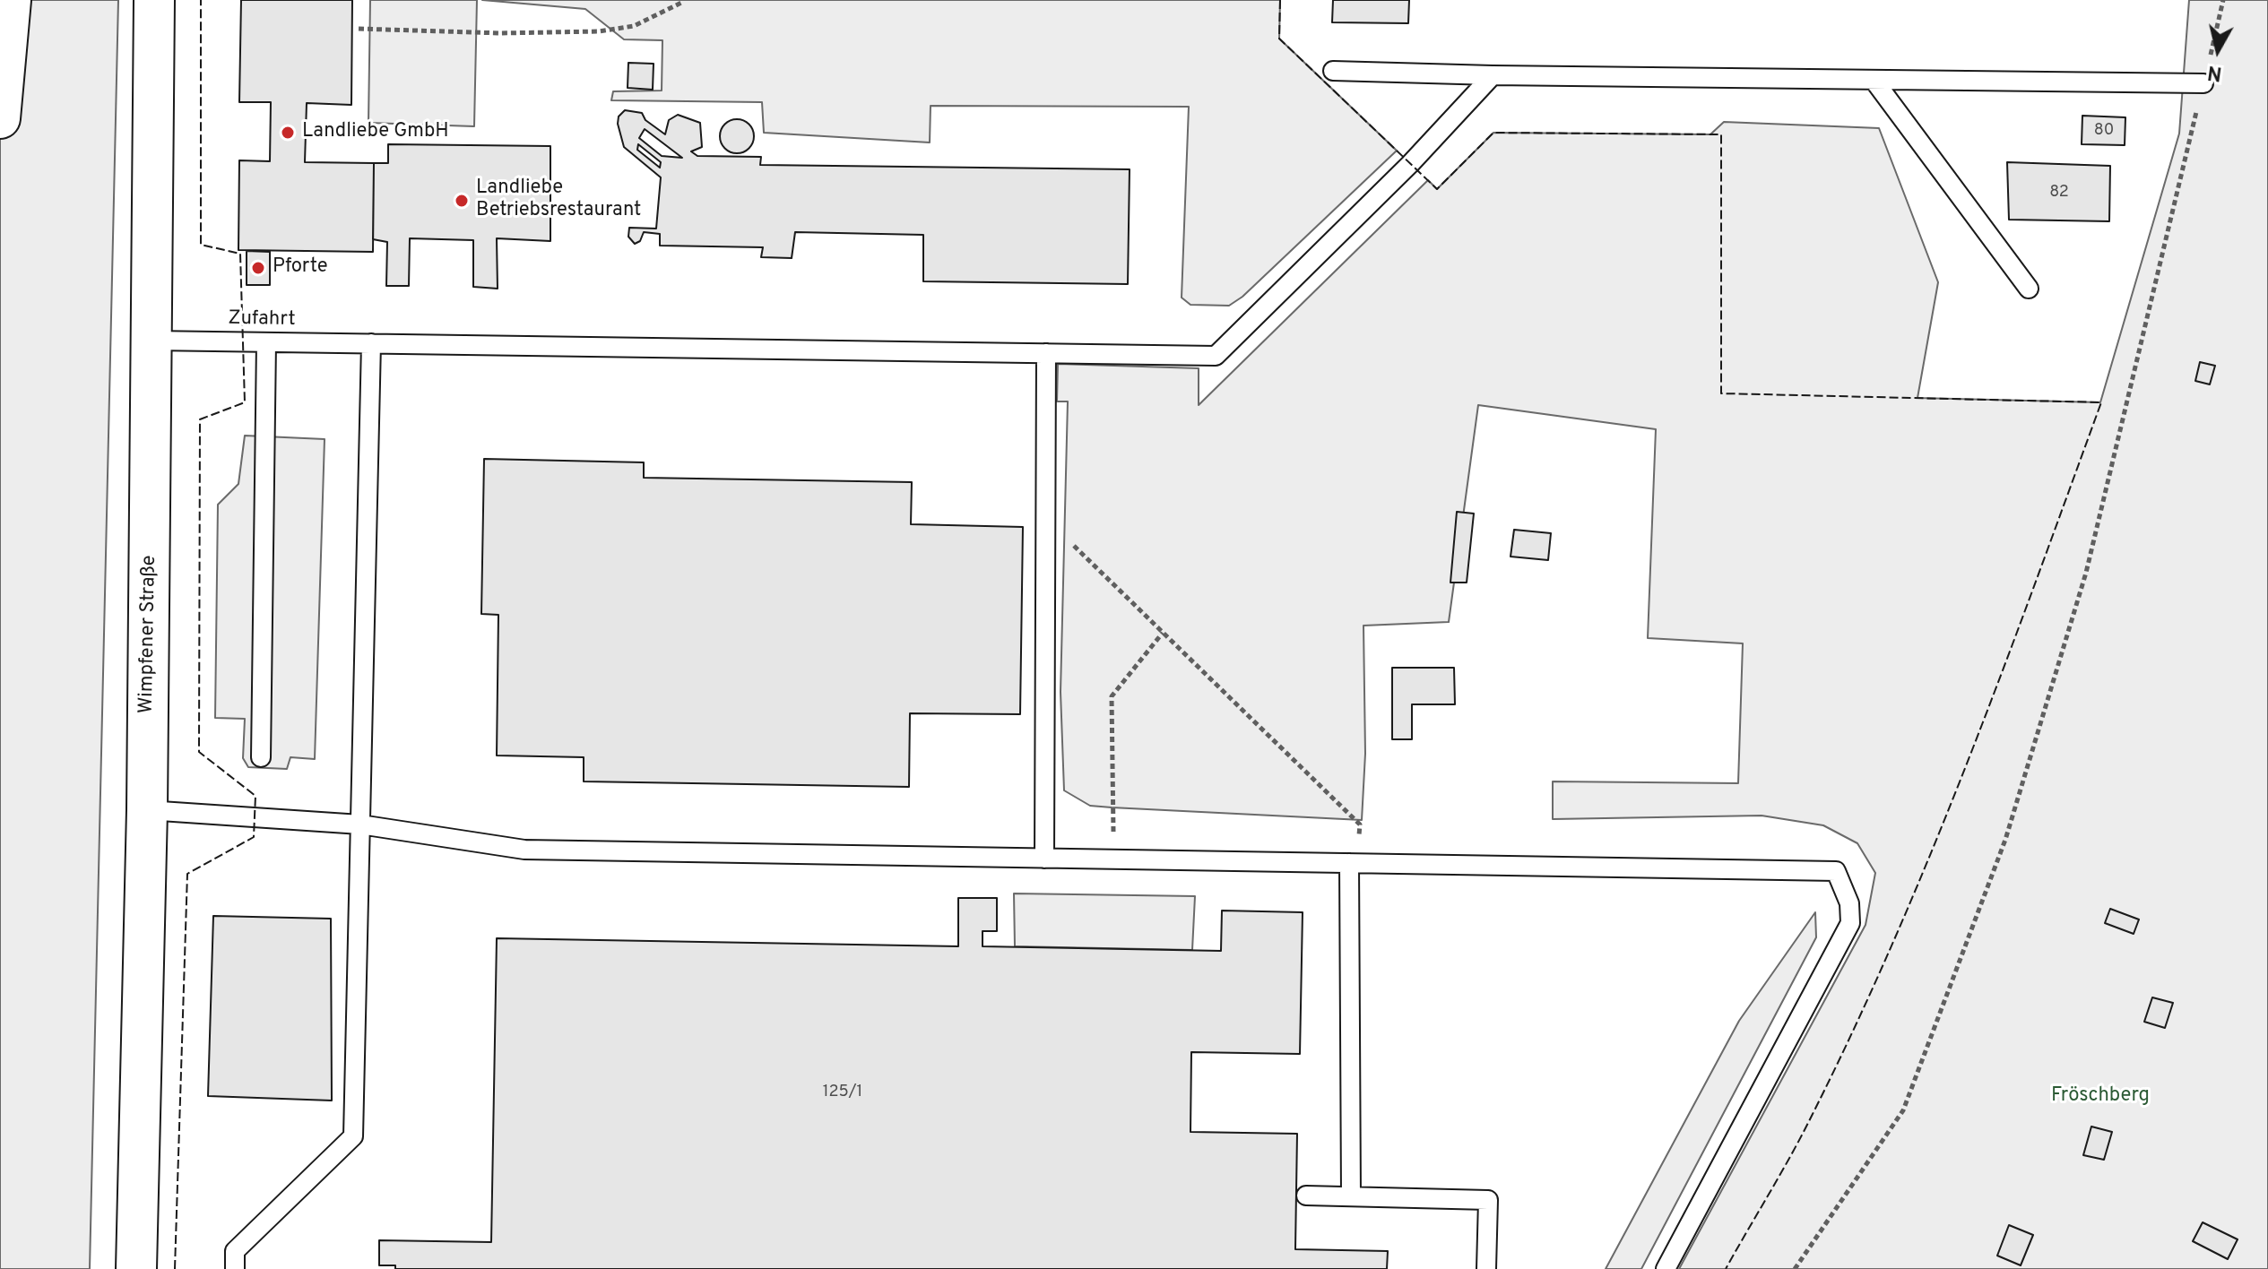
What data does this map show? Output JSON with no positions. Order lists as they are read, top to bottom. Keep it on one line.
{"streets":{"street":["Wimpfener Straße"],"lane":["Zufahrt"]},"crossings":[["Zufahrt","Wimpfener Straße"]],"parks":["Fröschberg"],"places":["Landliebe GmbH","Landliebe Betriebsrestaurant","Pforte"],"house_numbers":["80","82","125/1"],"north":"bottom"}
